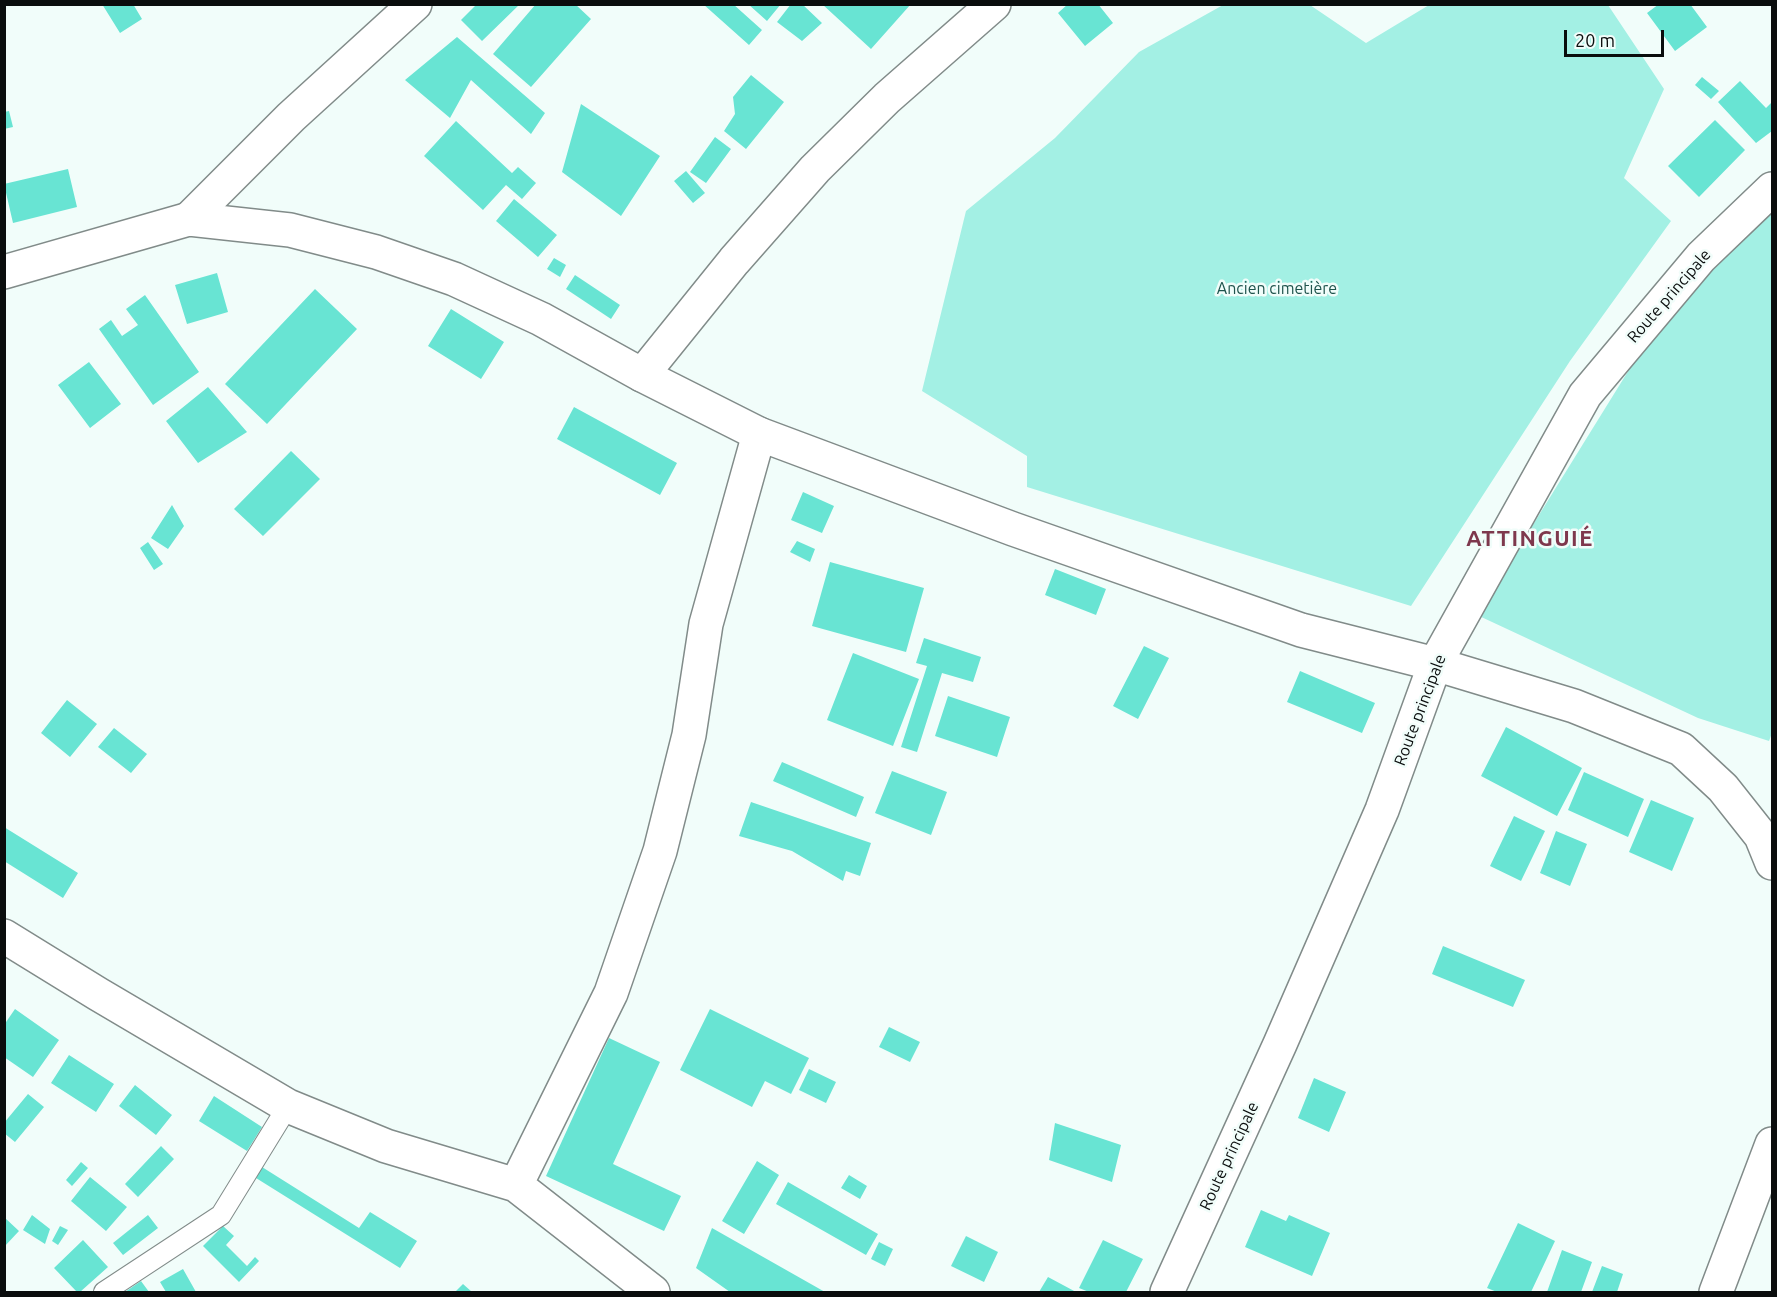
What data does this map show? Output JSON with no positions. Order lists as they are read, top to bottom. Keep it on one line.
{"streets":{"street":["Route principale"]},"districts":["ATTINGUIÉ"],"parks":["Ancien cimetière"],"scale_bar":"20 m"}
